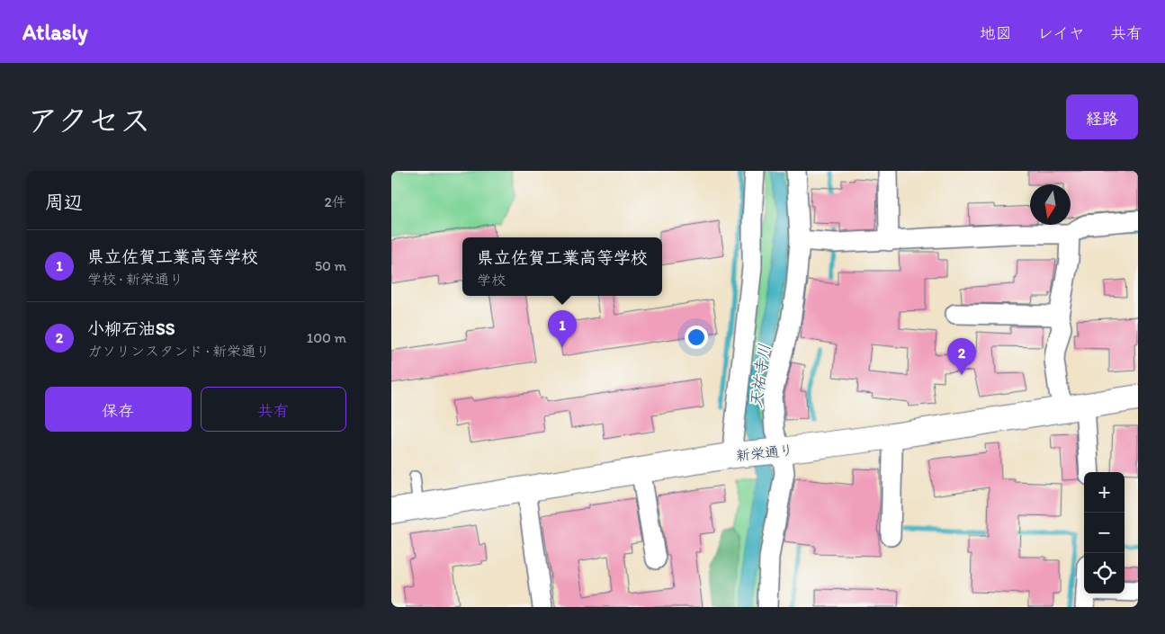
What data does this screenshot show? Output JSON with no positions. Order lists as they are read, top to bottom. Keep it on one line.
{"streets":{"street":["新栄通り"]},"water":["天祐寺川"],"north":"bottom","page":{"header":"Atlasly","nav":["地図","レイヤ","共有"],"title":"アクセス","buttons":["経路",["保存","共有"]],"heading":["周辺","2件"],"list":[{"mark":"1","name":"県立佐賀工業高等学校","note":"学校 · 新栄通り","value":"50 m"},{"mark":"2","name":"小柳石油SS","note":"ガソリンスタンド · 新栄通り","value":"100 m"}],"popup":["県立佐賀工業高等学校","学校"],"pins":["1","2"],"map_buttons":["+","−"]}}
